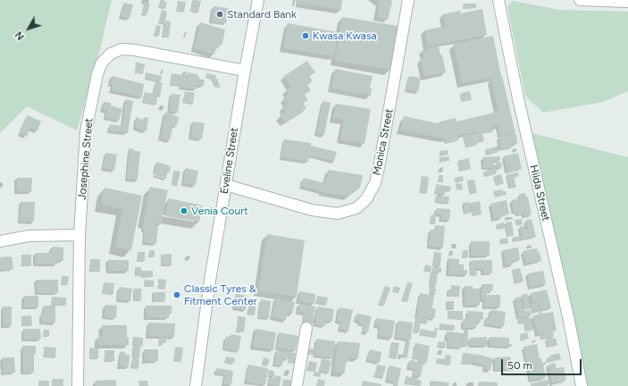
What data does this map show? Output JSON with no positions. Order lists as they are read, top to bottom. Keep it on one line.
{"streets":{"street":["Monica Street","Josephine Street","Eveline Street","Hilda Street"]},"crossings":[["Monica Street","Eveline Street"],["Josephine Street","Eveline Street"]],"places":["Standard Bank","Kwasa Kwasa","Venia Court","Classic Tyres & Fitment Center"],"scale_bar":"50 m","north":"bottom left"}
